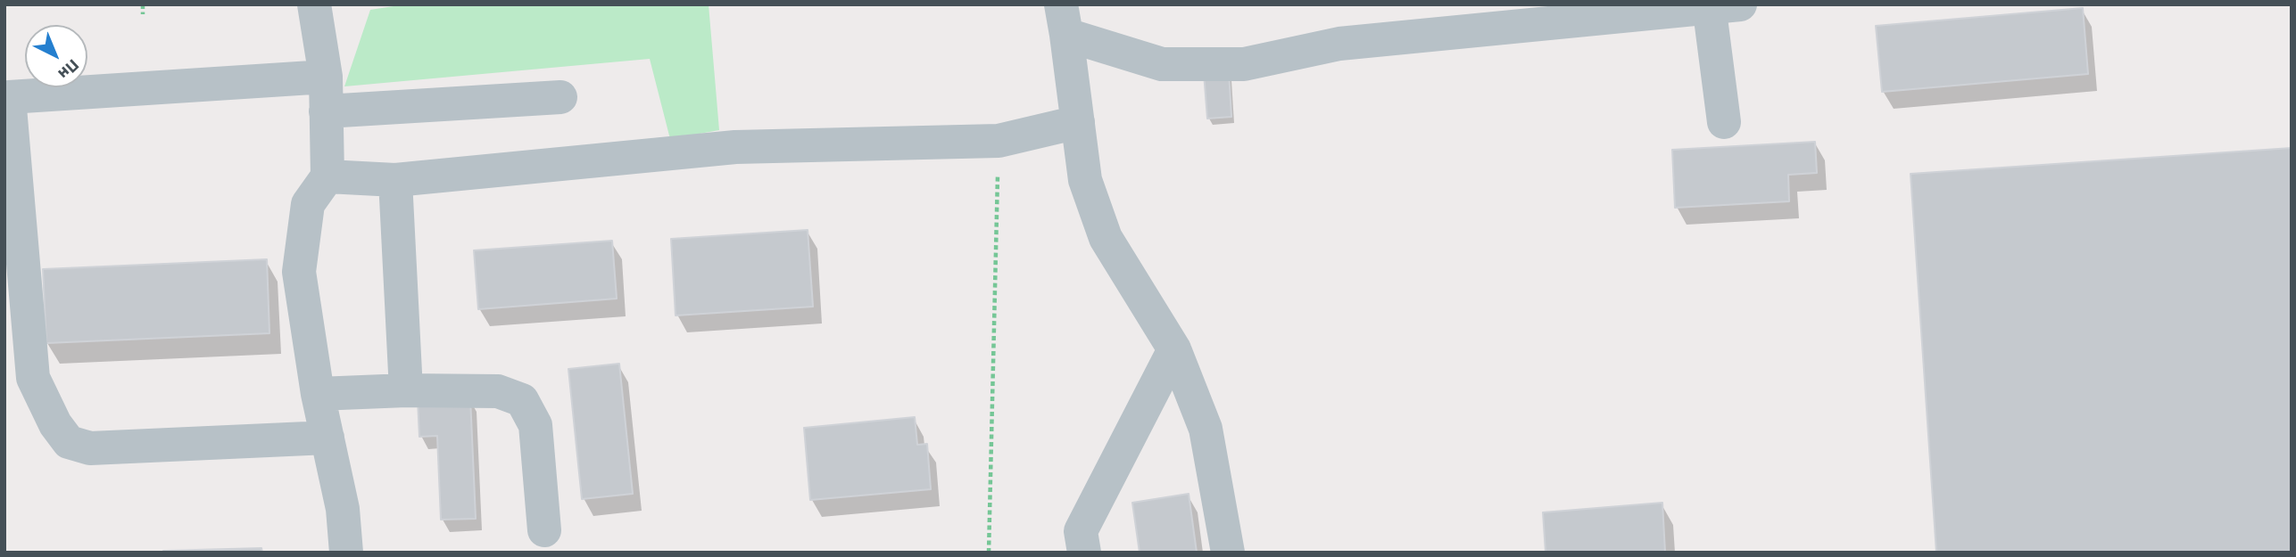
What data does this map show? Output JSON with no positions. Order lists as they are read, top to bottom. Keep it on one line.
{"north":"bottom right"}
